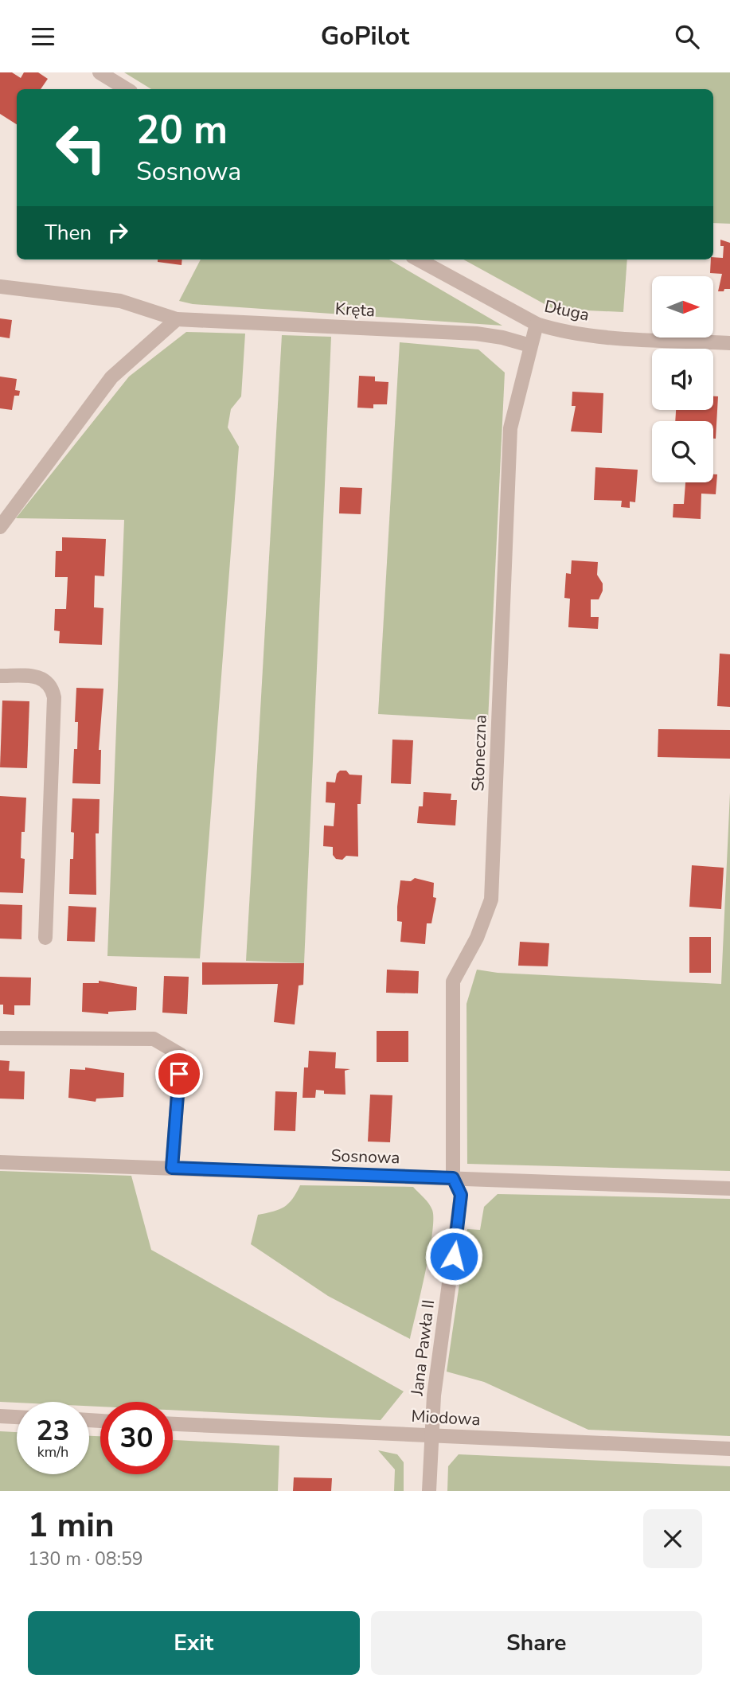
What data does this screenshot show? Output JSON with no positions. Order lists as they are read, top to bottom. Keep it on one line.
{"streets":{"street":["Kręta","Długa","Słoneczna","Sosnowa","Jana Pawła II","Miodowa"]},"crossings":[["Kręta","Słoneczna"],["Długa","Słoneczna"],["Słoneczna","Sosnowa"],["Słoneczna","Jana Pawła II"],["Sosnowa","Jana Pawła II"],["Jana Pawła II","Miodowa"]],"north":"right","page":{"header":"GoPilot","turn":["20 m","Sosnowa"],"then":"Then","speed":"23 km/h","limit":"30","heading":["1 min","130 m · 08:59"],"buttons":["Exit","Share"]}}
